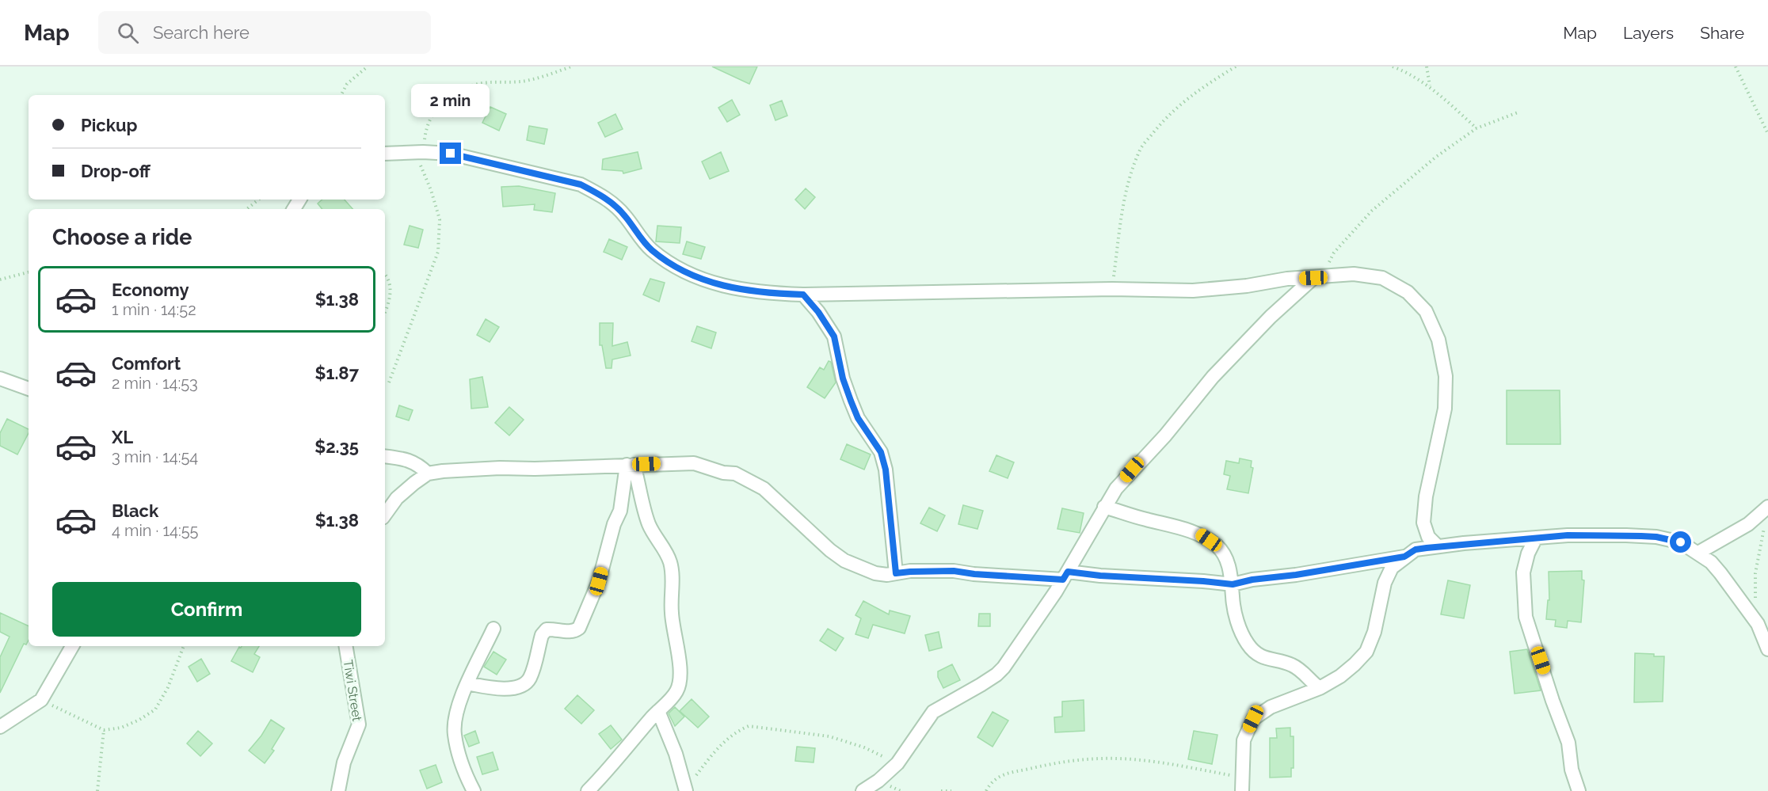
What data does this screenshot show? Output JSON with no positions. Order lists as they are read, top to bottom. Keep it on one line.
{"streets":{"street":["Tiwi Street"]},"page":{"header":"Map","search":"Search here","nav":["Map","Layers","Share"],"bubble":"2 min","banner":["Pickup","Drop-off"],"heading":"Choose a ride","list":[{"name":"Economy","note":"1 min · 14:52","value":"$1.38"},{"name":"Comfort","note":"2 min · 14:53","value":"$1.87"},{"name":"XL","note":"3 min · 14:54","value":"$2.35"},{"name":"Black","note":"4 min · 14:55","value":"$1.38"}],"buttons":"Confirm"}}
